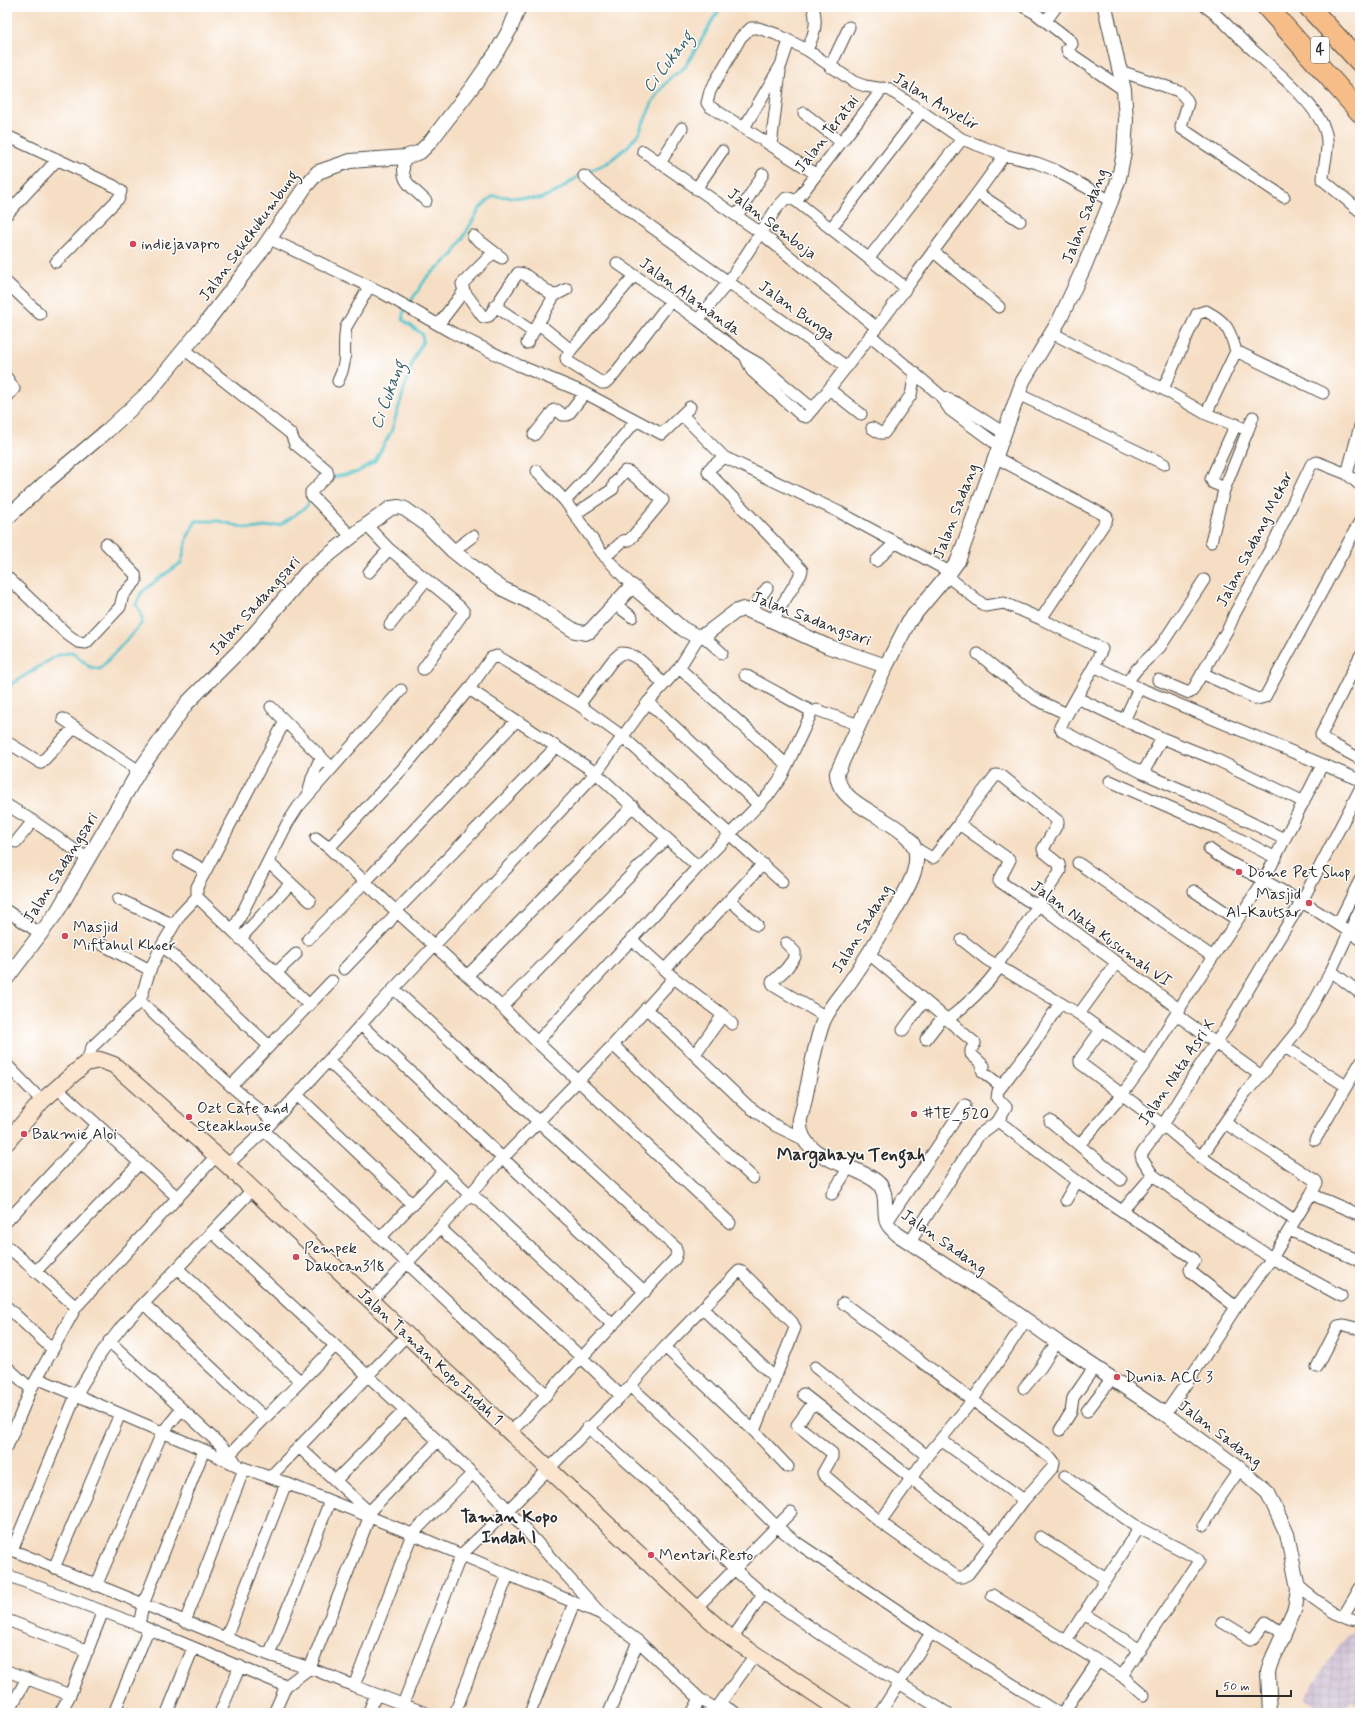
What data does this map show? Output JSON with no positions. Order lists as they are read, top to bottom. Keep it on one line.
{"streets":{"highway":["4"],"main road":["Jalan Taman Kopo Indah 1"],"street":["Jalan Anyelir","Jalan Teratai","Jalan Sadang","Jalan Semboja","Jalan Sekekukumbung","Jalan Alamanda","Jalan Bunga","Jalan Sadang Mekar","Jalan Sadangsari","Jalan Nata Kusumah VI","Jalan Nata Asri X"]},"crossings":[["Jalan Anyelir","Jalan Teratai"],["Jalan Anyelir","Jalan Sadang"],["Jalan Sadang","Jalan Semboja"],["Jalan Sadang","Jalan Sadangsari"],["Jalan Nata Kusumah VI","Jalan Nata Asri X"]],"districts":["Margahayu Tengah","Taman Kopo Indah I"],"water":["Ci Cukang"],"places":["indiejavapro","Dome Pet Shop","Masjid Al-Kautsar","Masjid Miftahul Khoer","#TE_520","Ozt Cafe and Steakhouse","Bakmie Aloi","Pempek Dakocan318","Dunia ACC 3","Mentari Resto"],"scale_bar":"50 m"}
